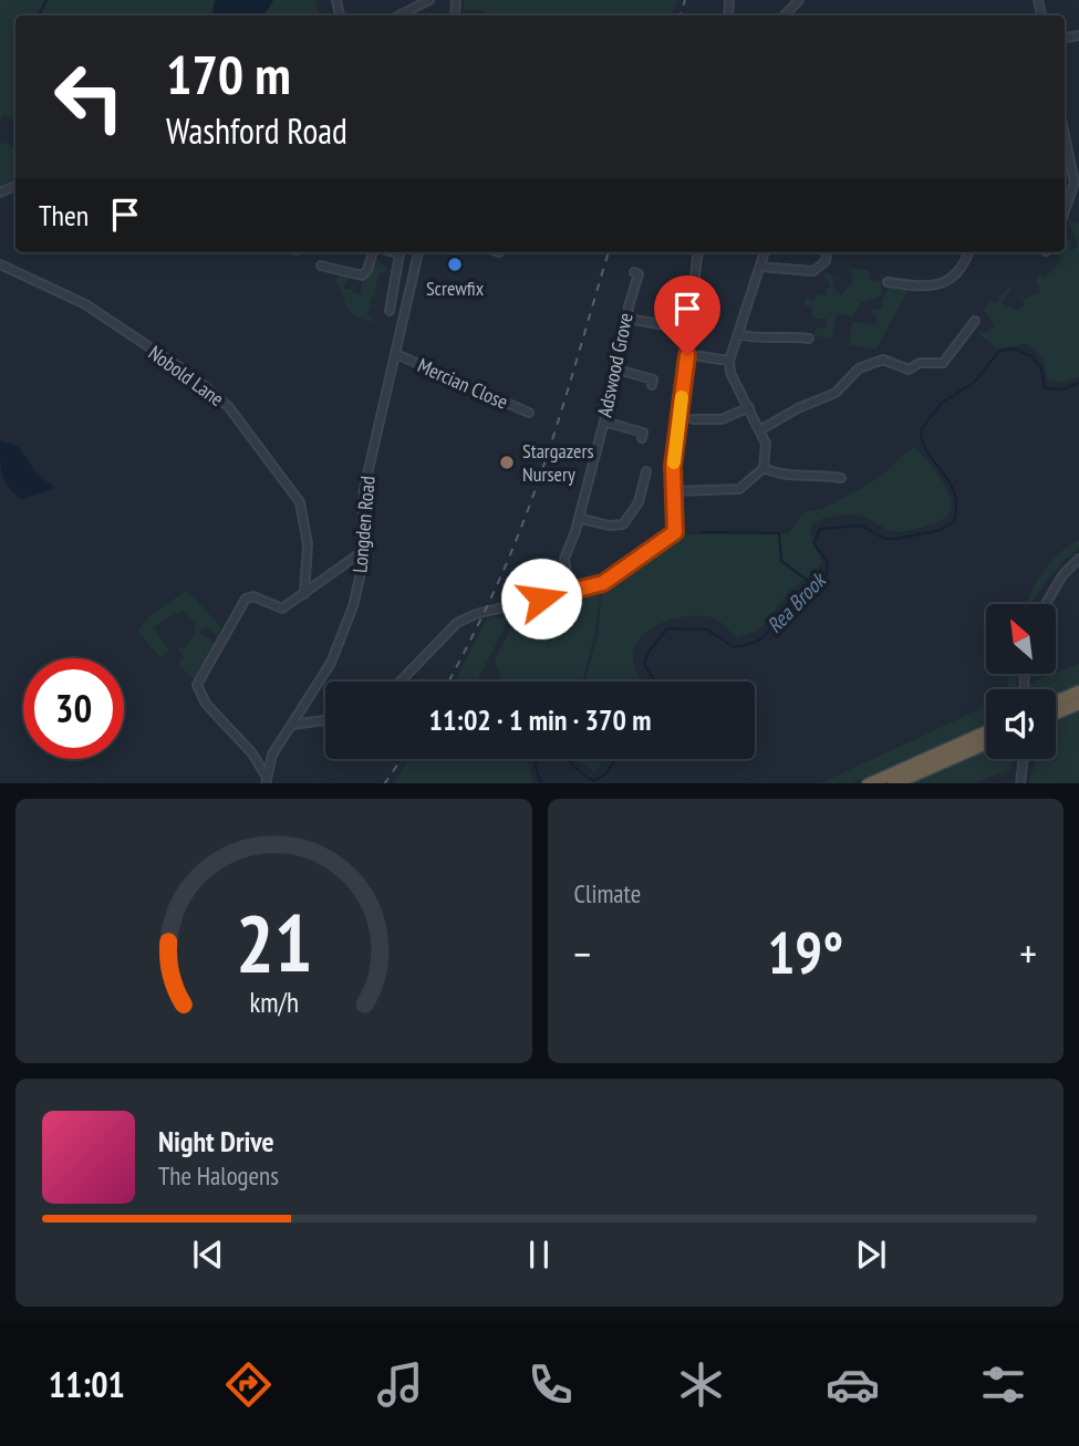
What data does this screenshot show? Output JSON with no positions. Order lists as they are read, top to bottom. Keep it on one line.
{"streets":{"street":["Adswood Grove","Nobold Lane","Mercian Close","Longden Road"]},"crossings":[["Mercian Close","Longden Road"]],"water":["Rea Brook"],"places":["Screwfix","Stargazers Nursery"],"north":"top left","page":{"turn":["170 m","Washford Road"],"then":"Then","limit":"30","trip":"11:02 · 1 min · 370 m","tile":"Climate","heat":["−","19°","+"],"song":["Night Drive","The Halogens"],"tabs":"11:01","gauge":["21","km/h"]}}
